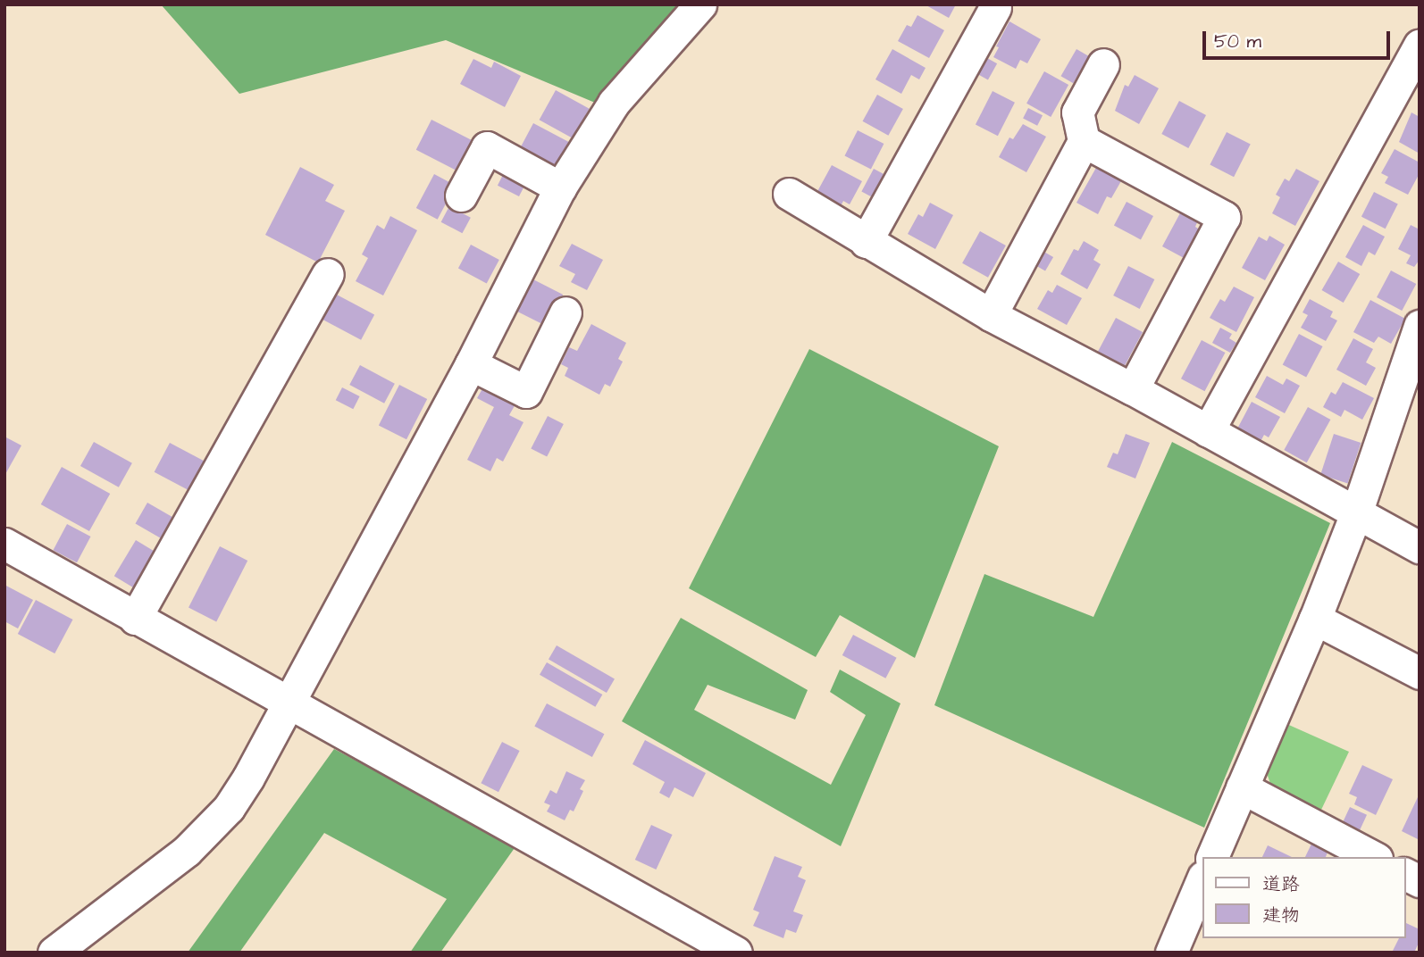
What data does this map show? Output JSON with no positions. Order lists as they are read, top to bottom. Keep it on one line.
{"legend":["道路","建物"],"scale_bar":"50 m"}
